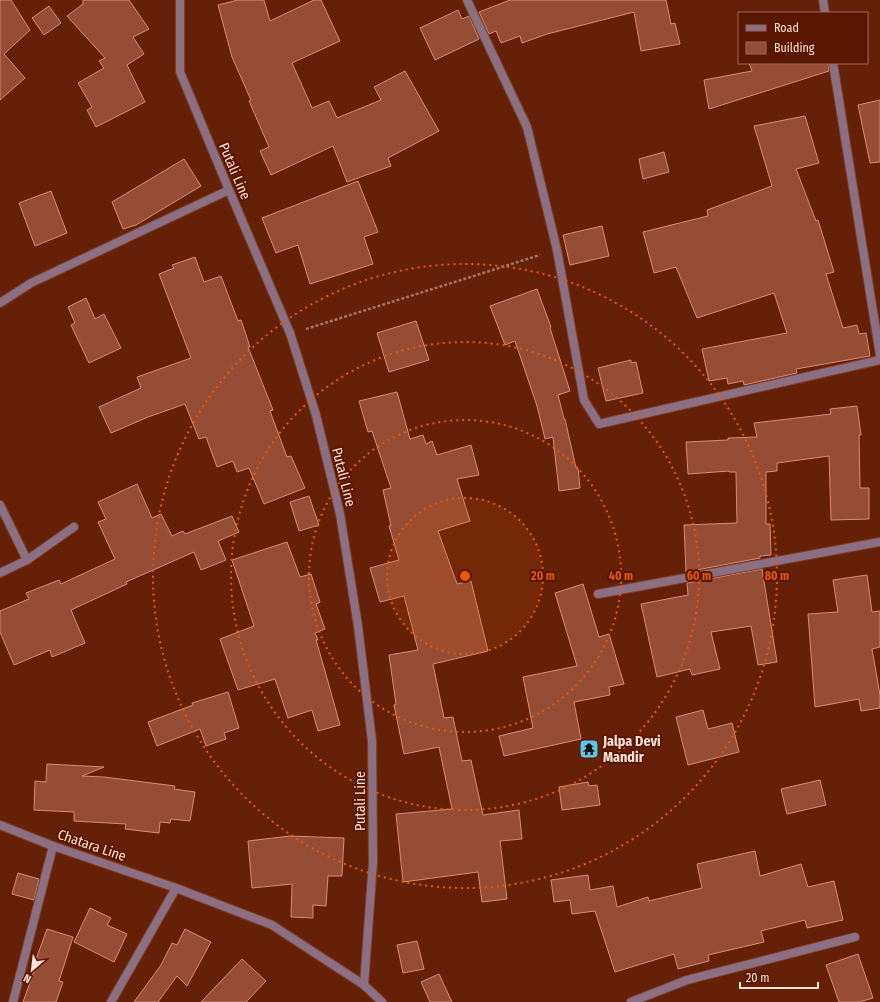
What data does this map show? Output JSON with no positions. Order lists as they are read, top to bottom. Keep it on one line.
{"streets":{"street":["Putali Line","Chatara Line"]},"crossings":[["Putali Line","Chatara Line"]],"places":{"temple":["Jalpa Devi Mandir"]},"legend":["Road","Building"],"scale_bar":"20 m","north":"bottom left","rings":["20 m","40 m","60 m","80 m"]}
